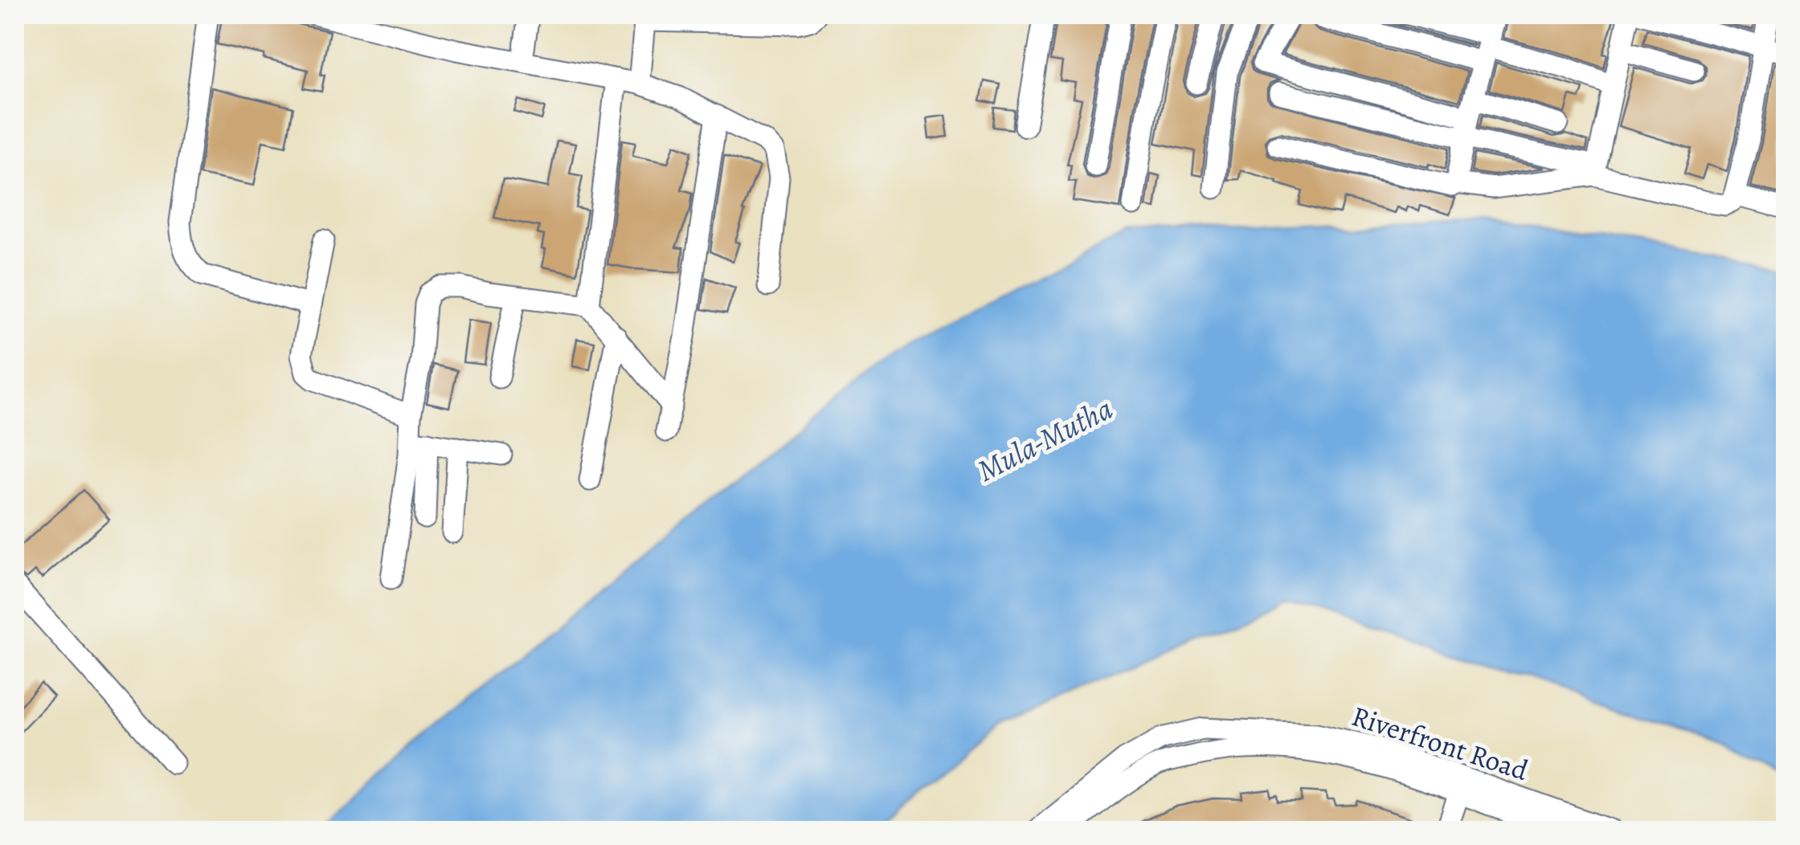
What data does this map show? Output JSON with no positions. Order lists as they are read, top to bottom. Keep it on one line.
{"streets":{"street":["Riverfront Road"]},"water":["Mula-Mutha"]}
